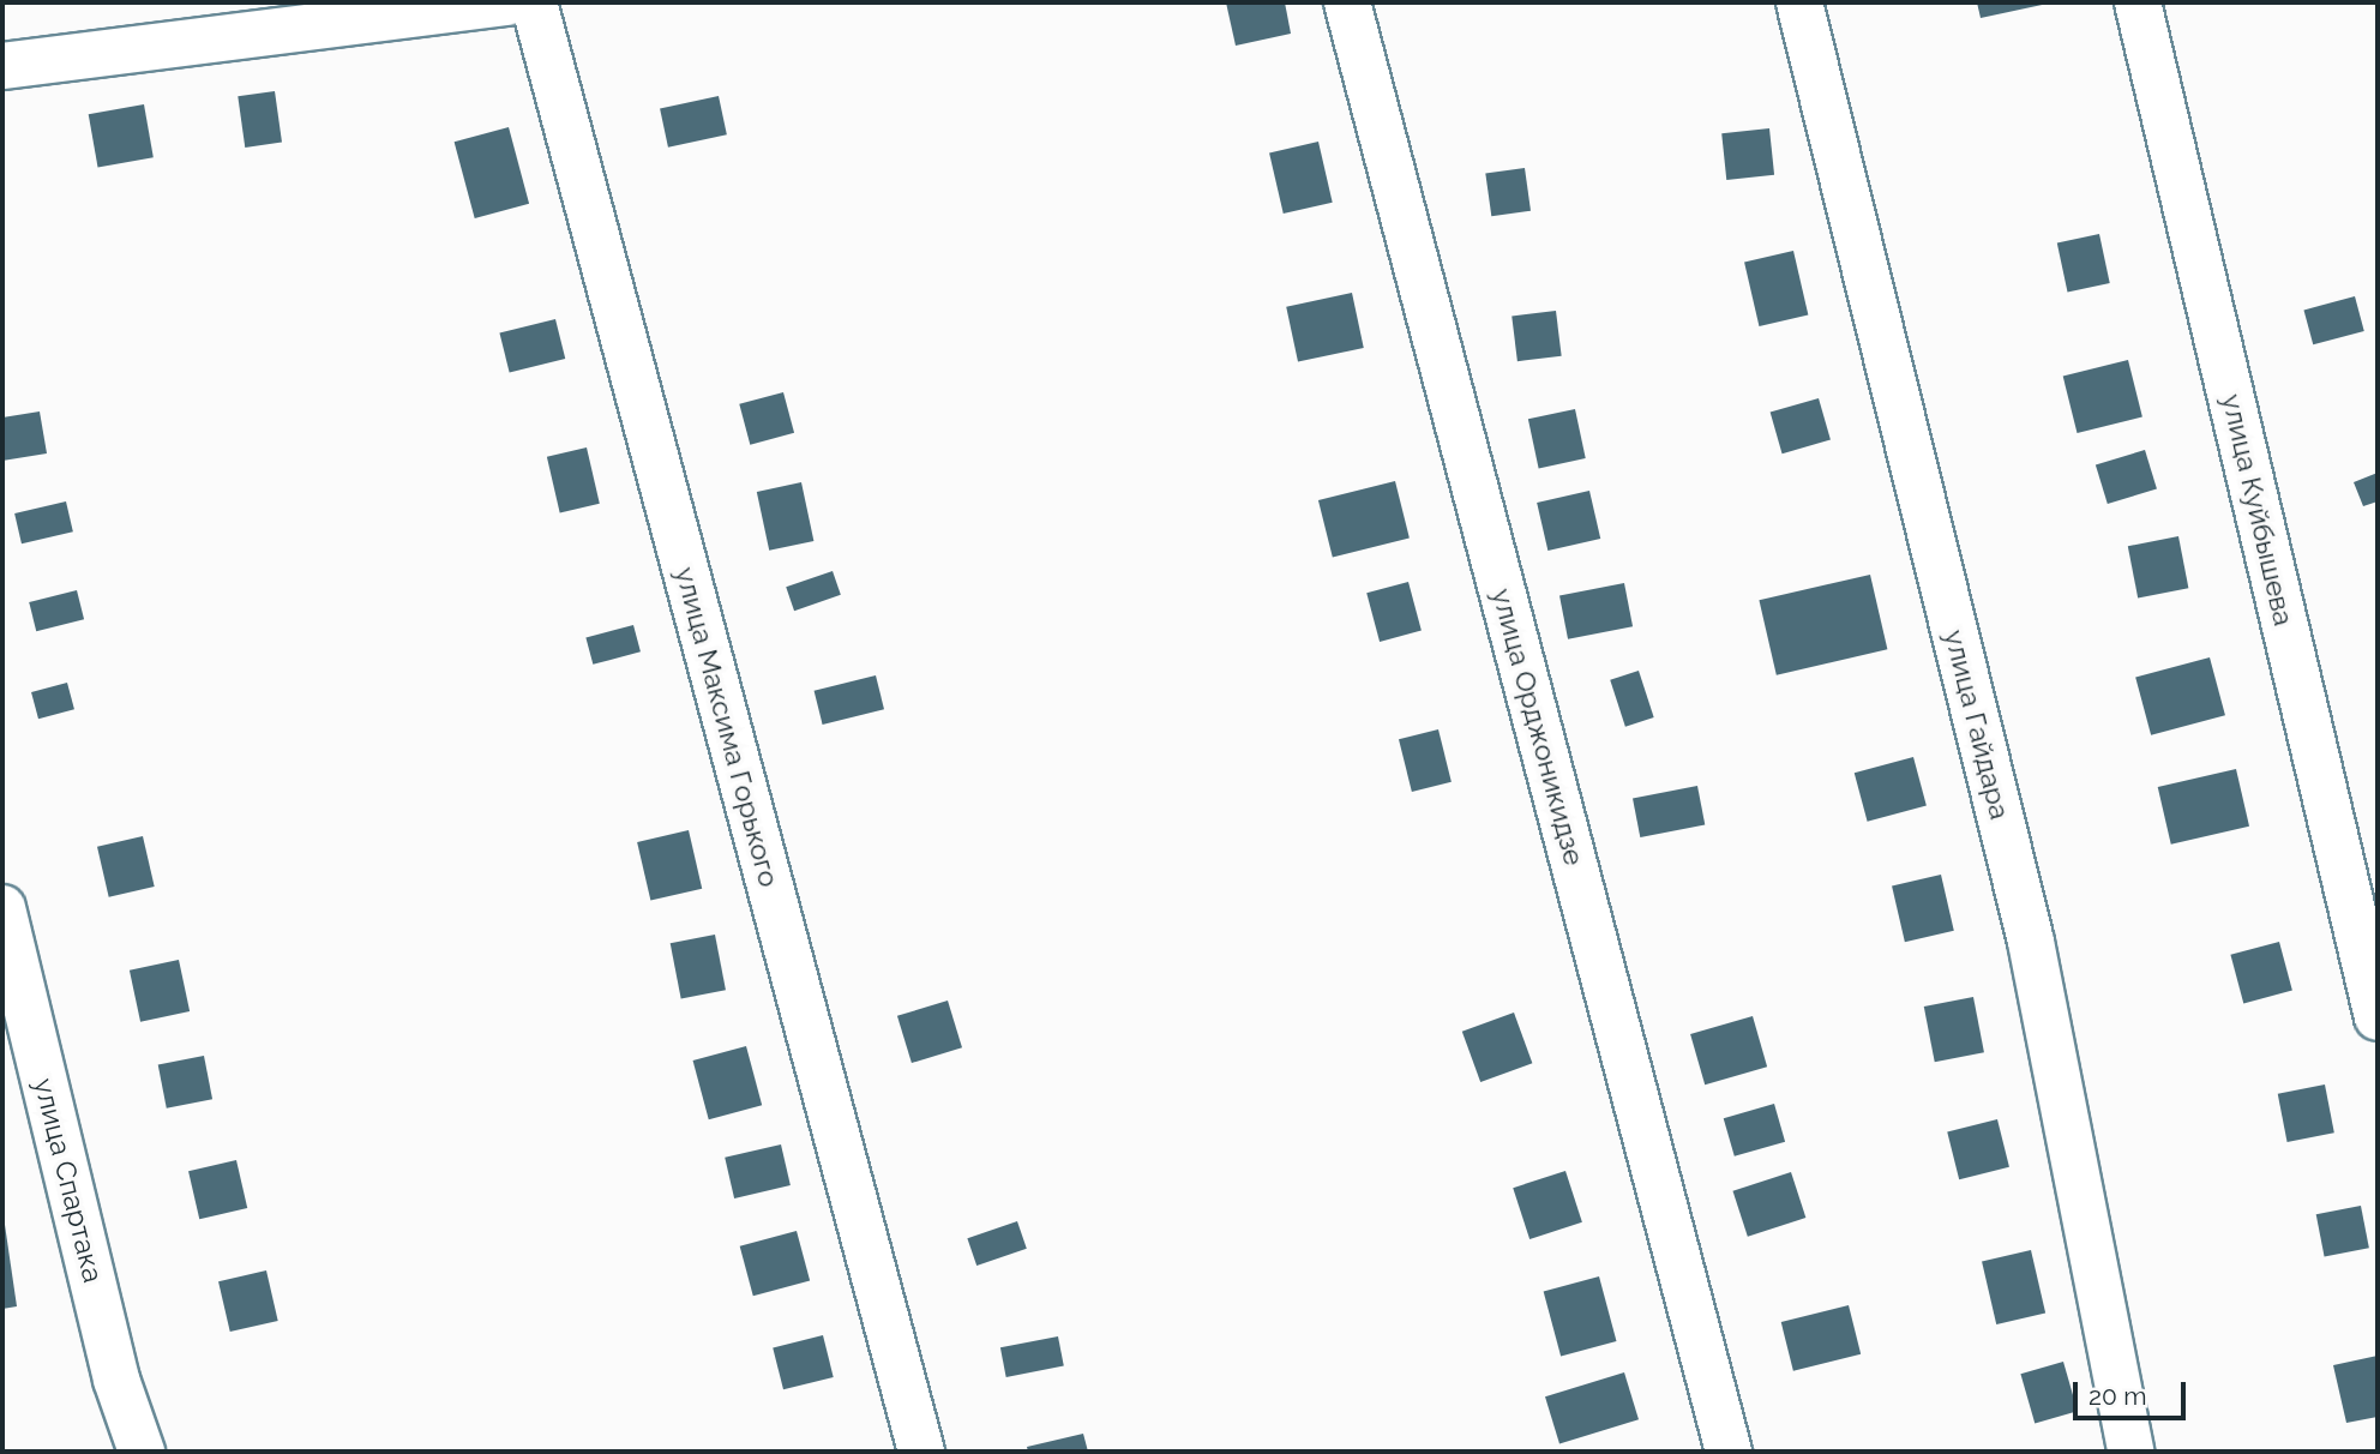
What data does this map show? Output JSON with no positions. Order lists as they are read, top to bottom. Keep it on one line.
{"streets":{"street":["улица Куйбышева","улица Гайдара","улица Максима Горького","улица Орджоникидзе","улица Спартака"]},"scale_bar":"20 m"}
